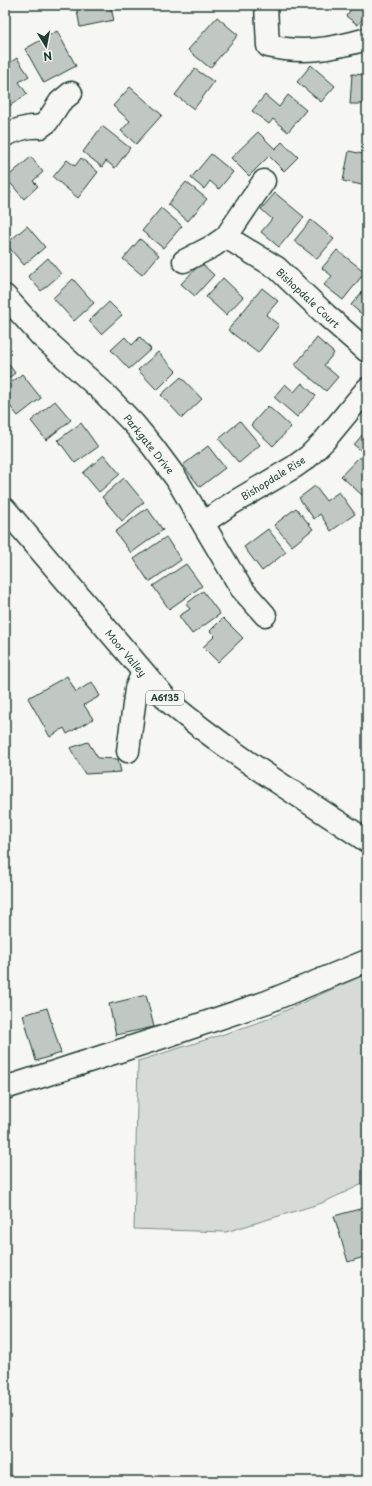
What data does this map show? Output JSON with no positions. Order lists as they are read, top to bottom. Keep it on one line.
{"streets":{"street":["Bishopdale Court","Parkgate Drive","Bishopdale Rise","Moor Valley","A6135"]},"crossings":[["Parkgate Drive","Bishopdale Rise"]],"north":"bottom"}
